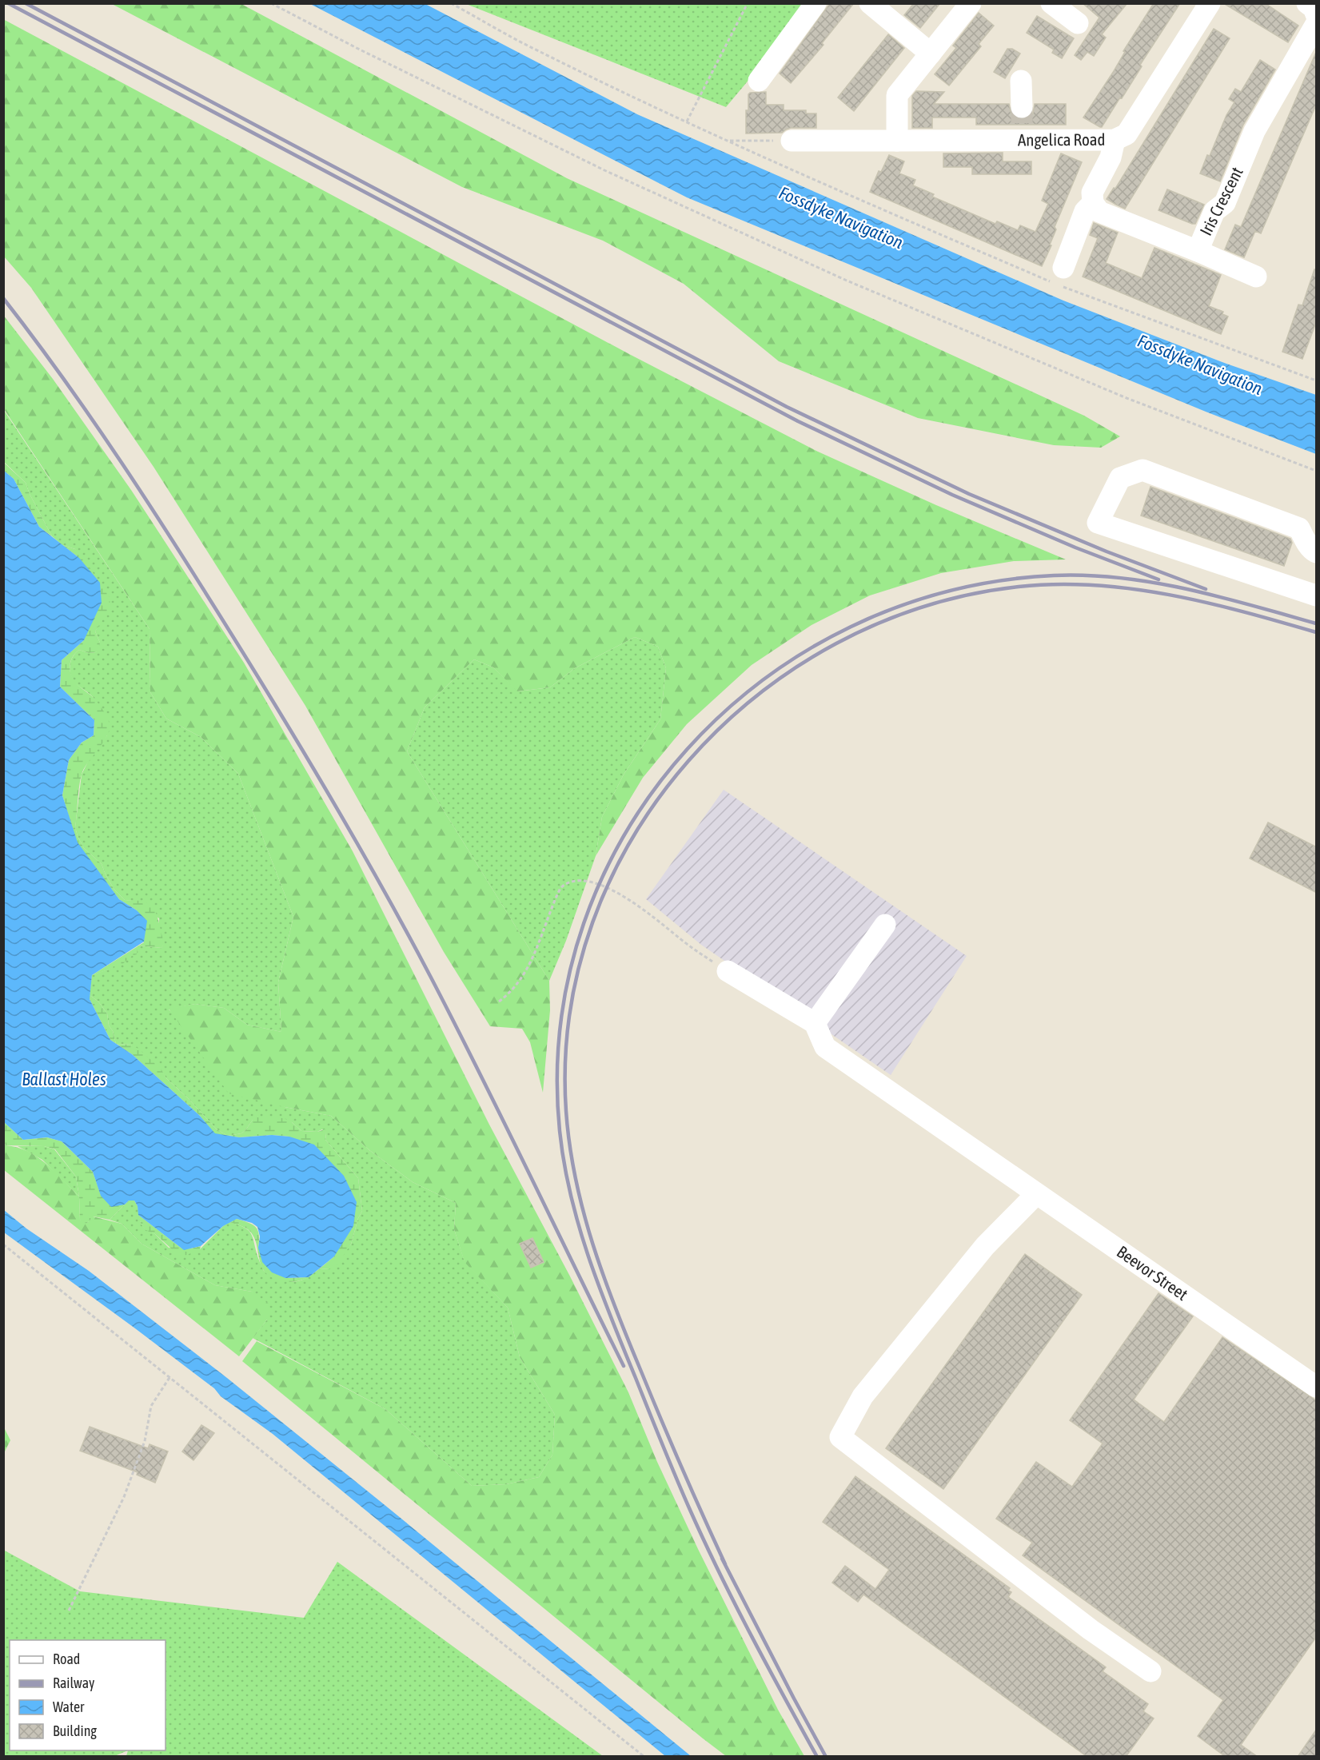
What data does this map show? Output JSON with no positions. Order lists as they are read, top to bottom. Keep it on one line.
{"streets":{"street":["Angelica Road","Iris Crescent","Beevor Street"]},"water":["Fossdyke Navigation","Ballast Holes"],"legend":["Road","Railway","Water","Building"]}
